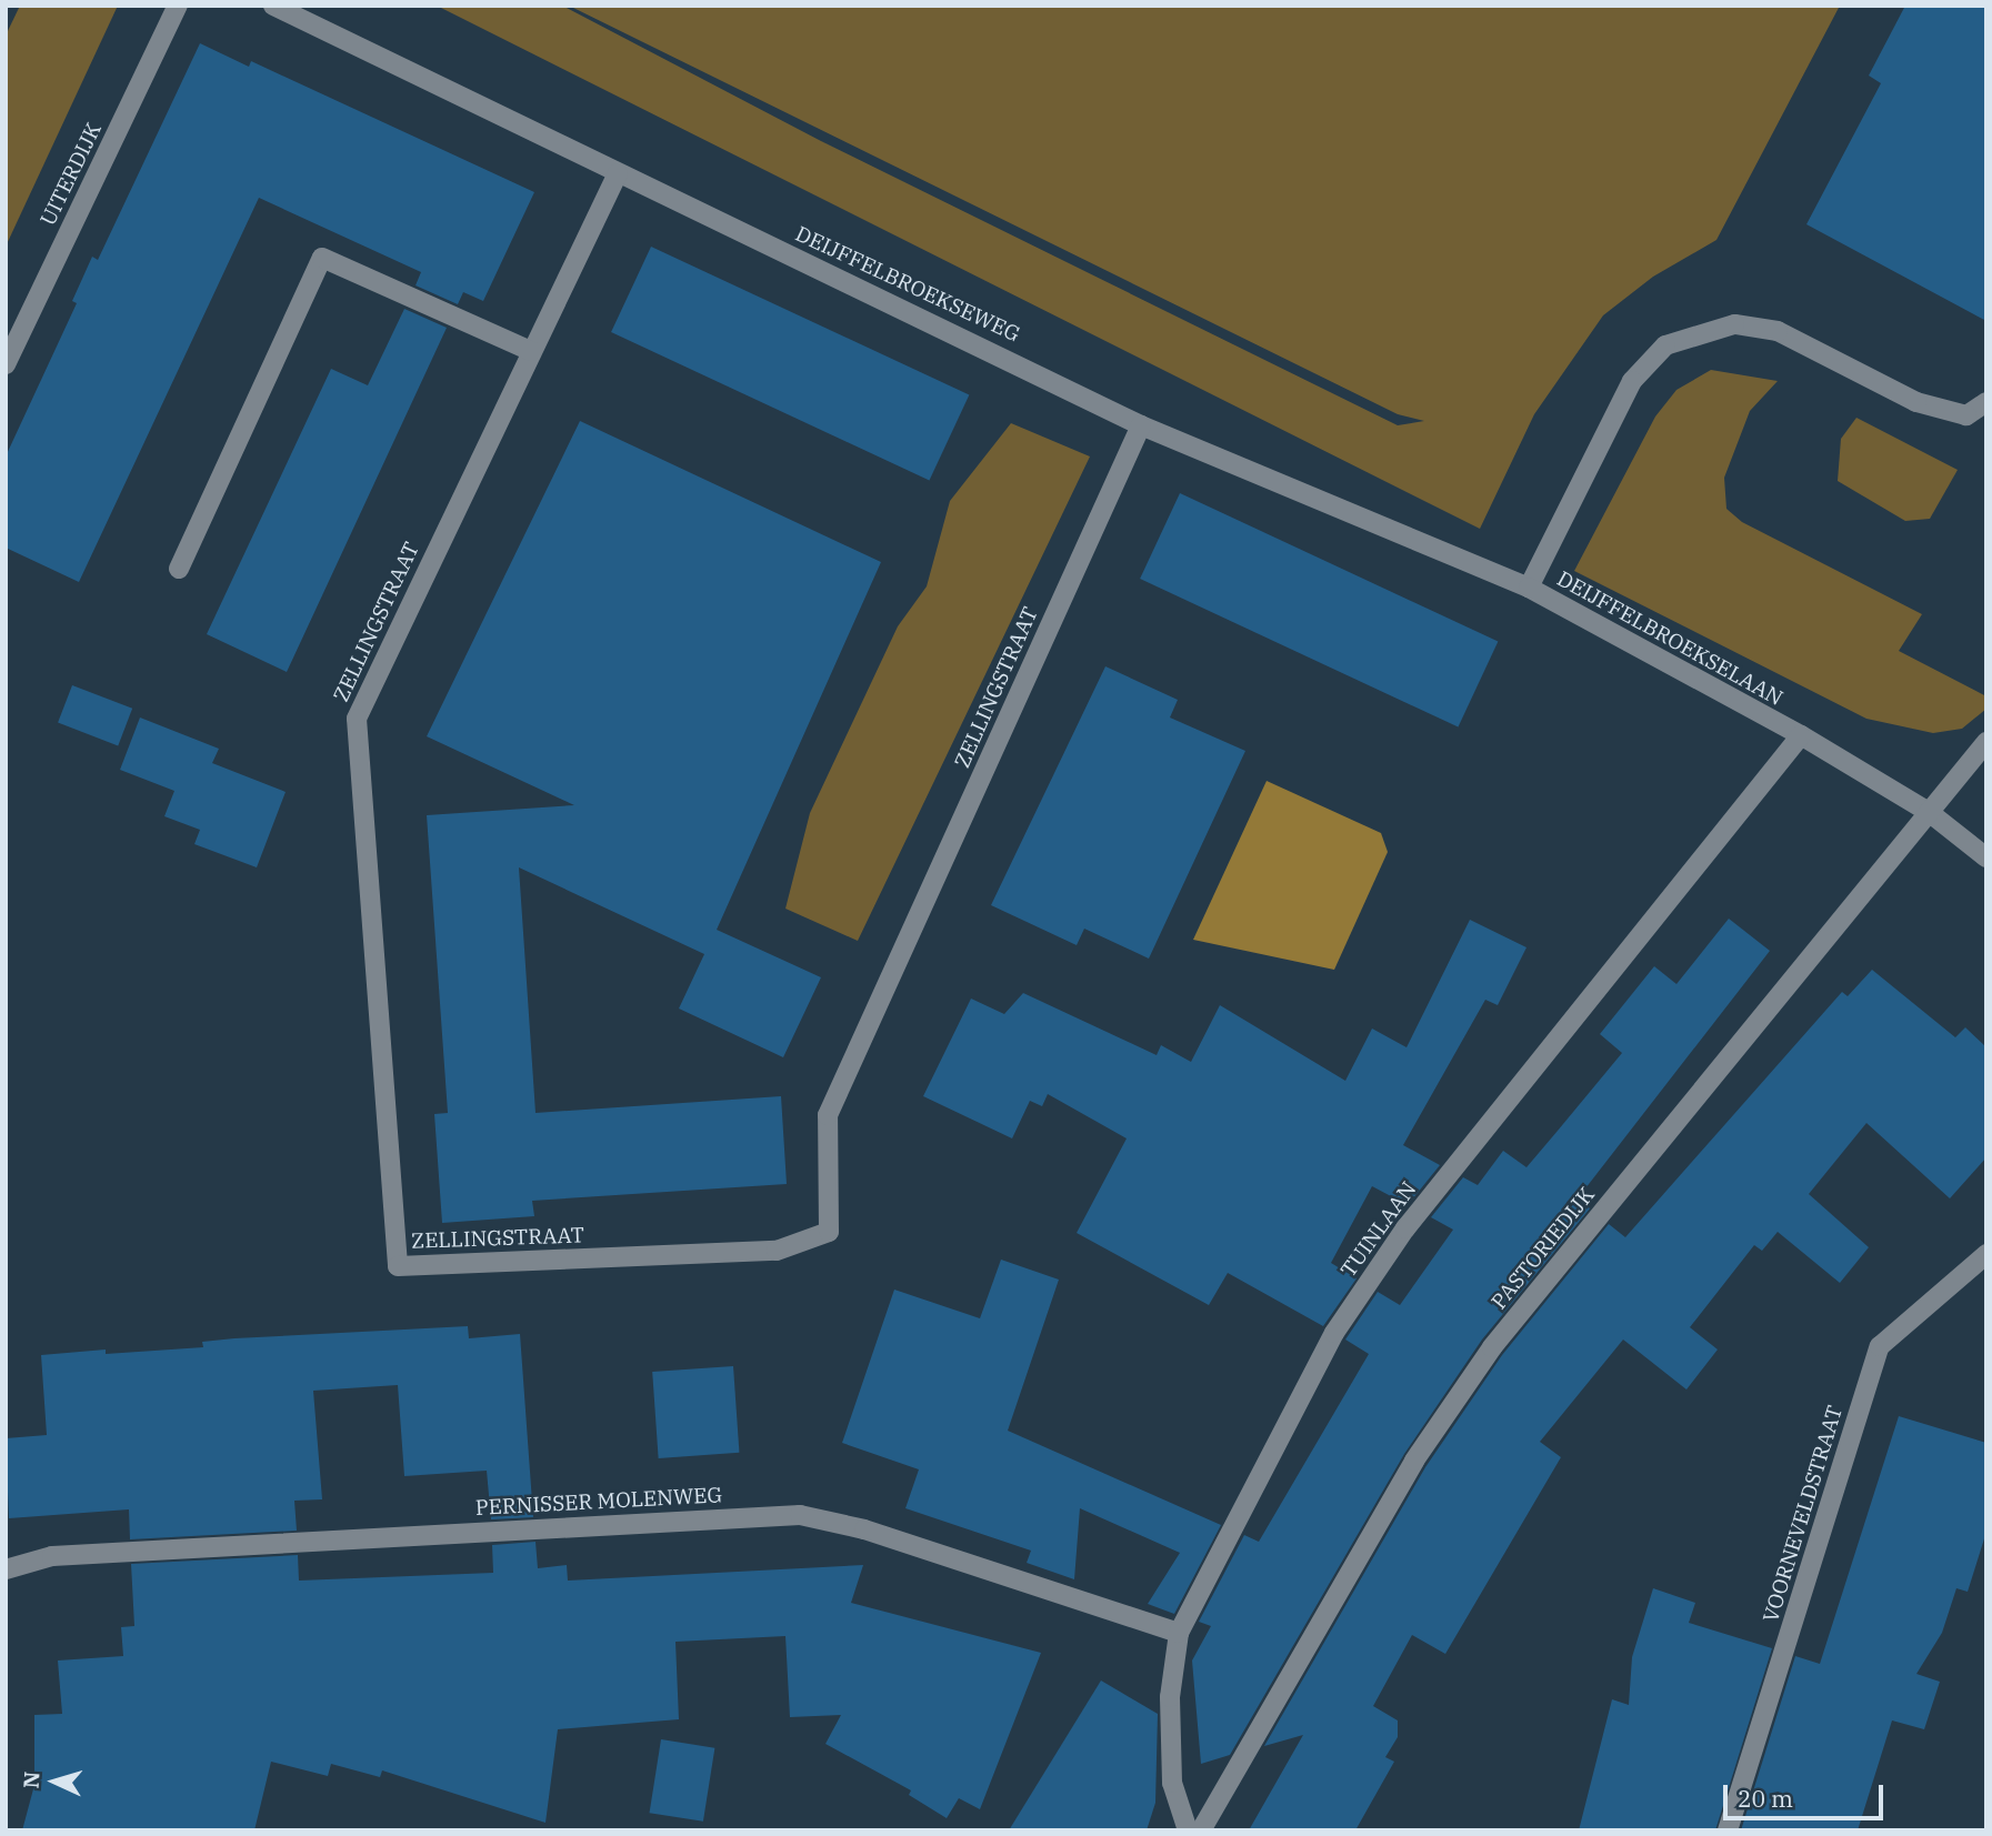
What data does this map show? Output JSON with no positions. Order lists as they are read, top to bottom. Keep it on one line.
{"streets":{"street":["UITERDIJK","DEIJFFELBROEKSEWEG","ZELLINGSTRAAT","DEIJFFELBROEKSELAAN","TUINLAAN","PASTORIEDIJK","PERNISSER MOLENWEG","VOORNEVELDSTRAAT"]},"crossings":[["DEIJFFELBROEKSEWEG","ZELLINGSTRAAT"],["DEIJFFELBROEKSEWEG","DEIJFFELBROEKSELAAN"],["DEIJFFELBROEKSELAAN","TUINLAAN"],["DEIJFFELBROEKSELAAN","PASTORIEDIJK"],["TUINLAAN","PERNISSER MOLENWEG"]],"scale_bar":"20 m","north":"left"}
